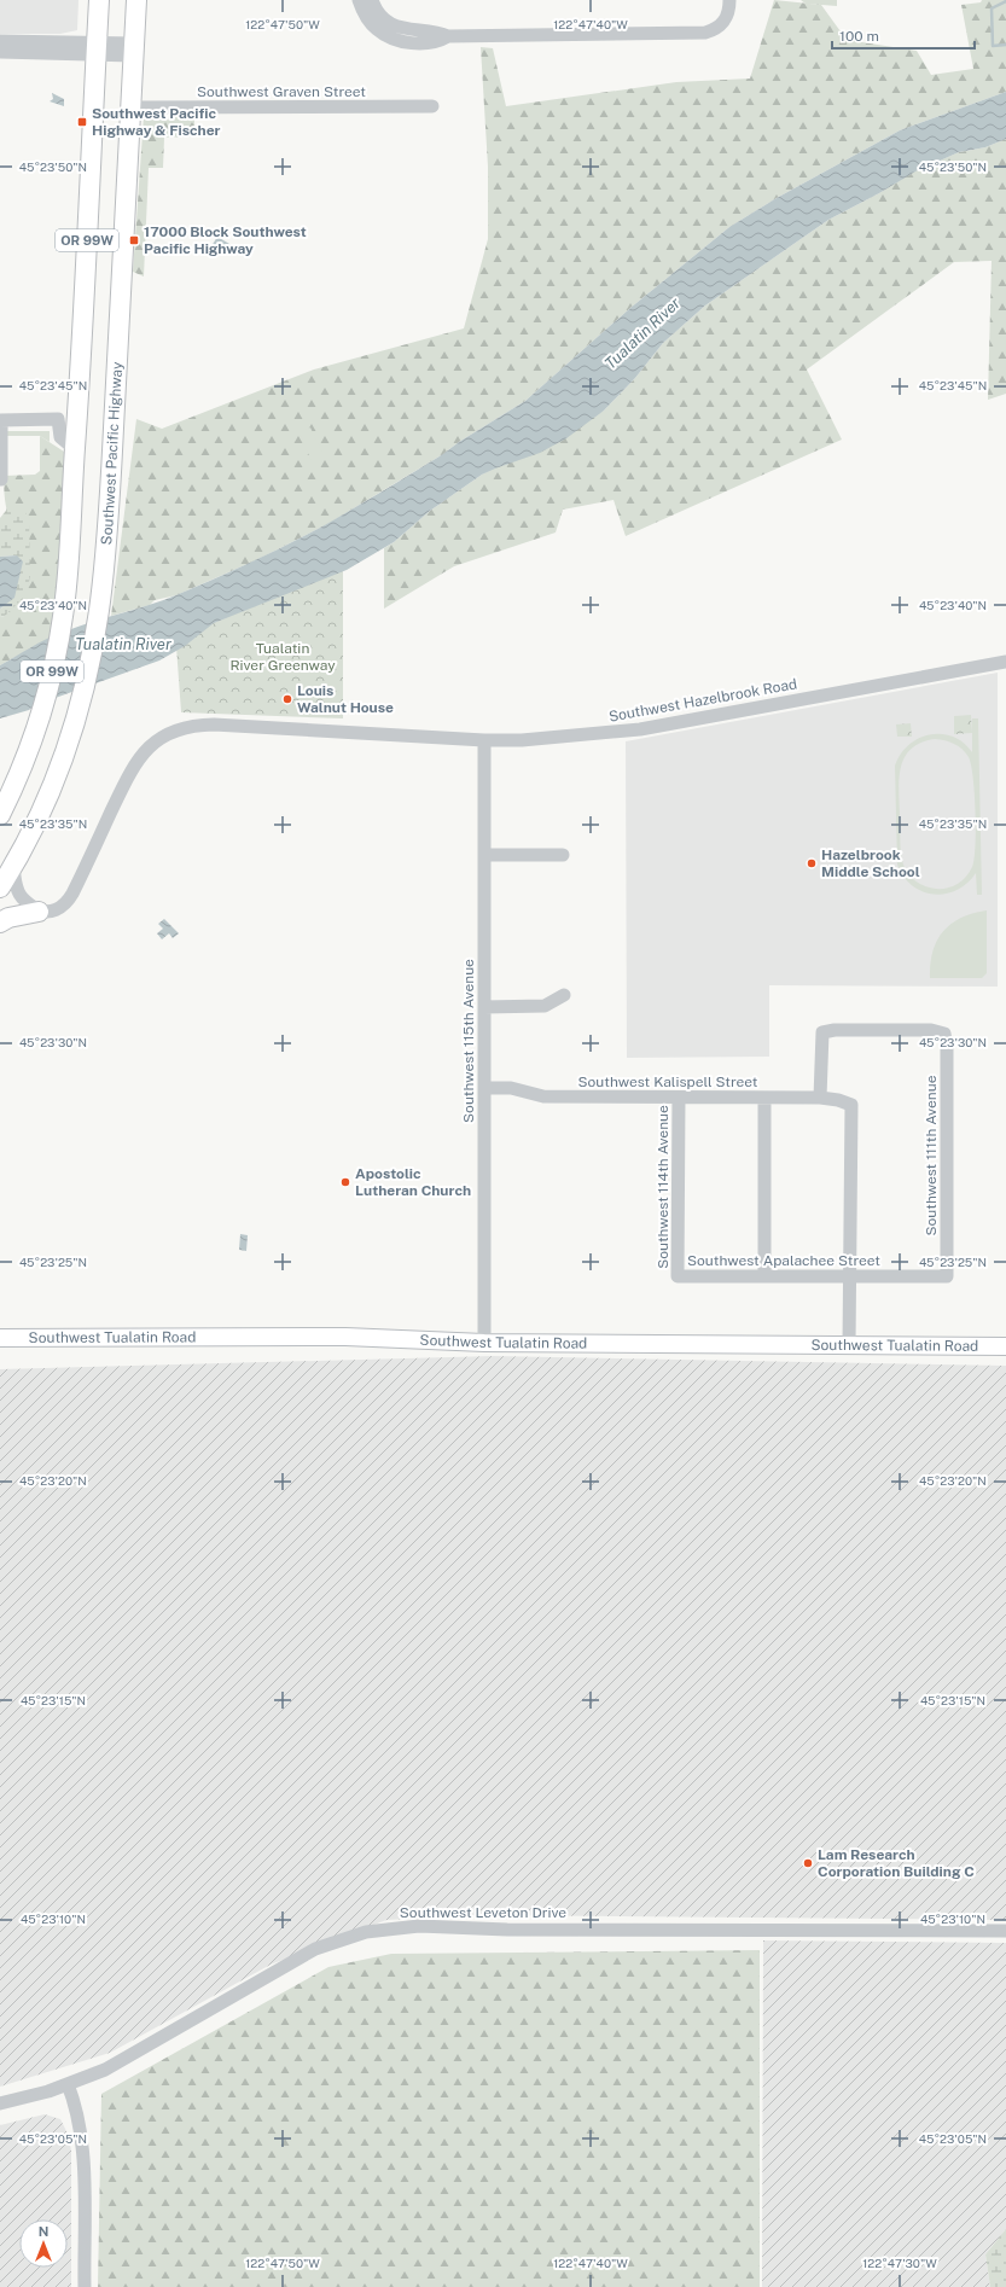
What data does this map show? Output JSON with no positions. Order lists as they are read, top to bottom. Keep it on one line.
{"streets":{"highway":["OR 99W","Southwest Pacific Highway"],"main road":["Southwest Tualatin Road"],"street":["Southwest Graven Street","Southwest Hazelbrook Road","Southwest 115th Avenue","Southwest Kalispell Street","Southwest 111th Avenue","Southwest 114th Avenue","Southwest Apalachee Street","Southwest Leveton Drive"]},"crossings":[["Southwest Graven Street","Southwest Pacific Highway"],["Southwest Hazelbrook Road","Southwest 115th Avenue"],["Southwest 115th Avenue","Southwest Kalispell Street"],["Southwest 115th Avenue","Southwest Tualatin Road"],["Southwest Kalispell Street","Southwest 111th Avenue"],["Southwest Kalispell Street","Southwest 114th Avenue"],["Southwest Kalispell Street","Southwest Apalachee Street"],["Southwest 111th Avenue","Southwest Apalachee Street"],["Southwest 114th Avenue","Southwest Apalachee Street"]],"water":["Tualatin River"],"parks":["Tualatin River Greenway"],"places":{"transit":["Southwest Pacific Highway & Fischer","17000 Block Southwest Pacific Highway"],"other":["Louis Walnut House","Hazelbrook Middle School","Apostolic Lutheran Church","Lam Research Corporation Building C"]},"scale_bar":"100 m","north":"top","coordinates":["122°47'50\"W","122°47'40\"W","45°23'50\"N","45°23'45\"N","45°23'40\"N","45°23'35\"N","45°23'30\"N","45°23'25\"N","45°23'20\"N","45°23'15\"N","45°23'10\"N","45°23'05\"N","122°47'30\"W"]}
